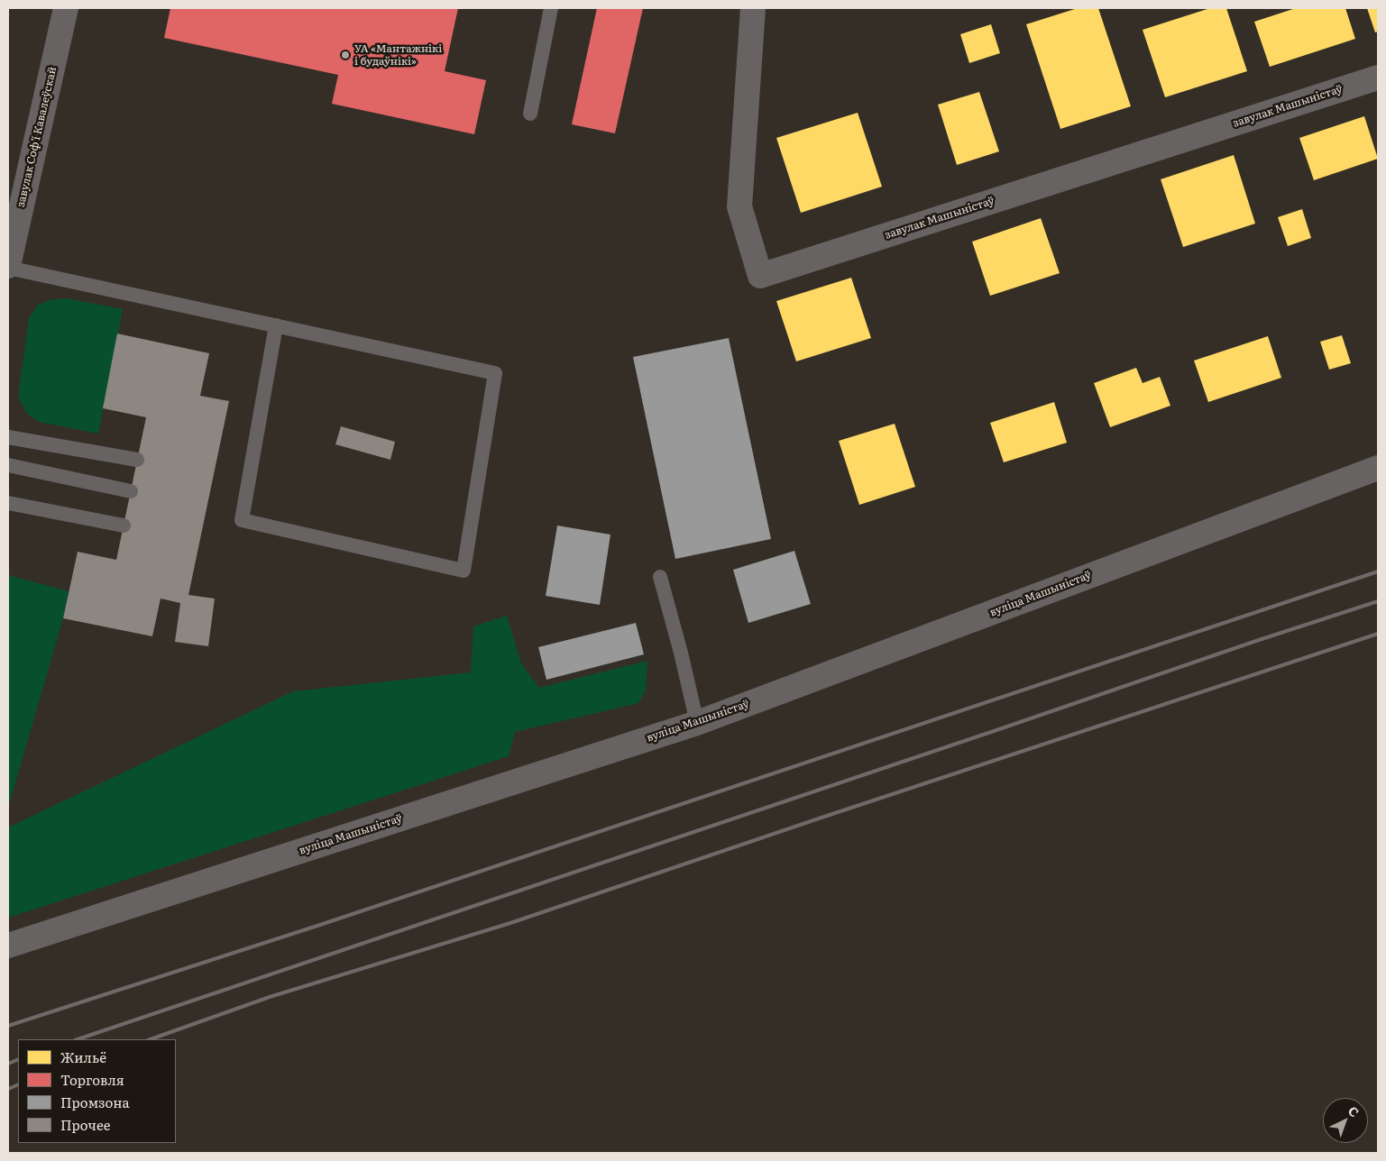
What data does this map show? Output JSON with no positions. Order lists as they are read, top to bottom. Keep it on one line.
{"streets":{"street":["завулак Машыністаў","завулак Софʼі Кавалеўскай","вуліца Машыністаў"]},"places":["УА «Мантажнікі і будаўнікі»"],"legend":["Жильё","Торговля","Промзона","Прочее"],"north":"top right"}
